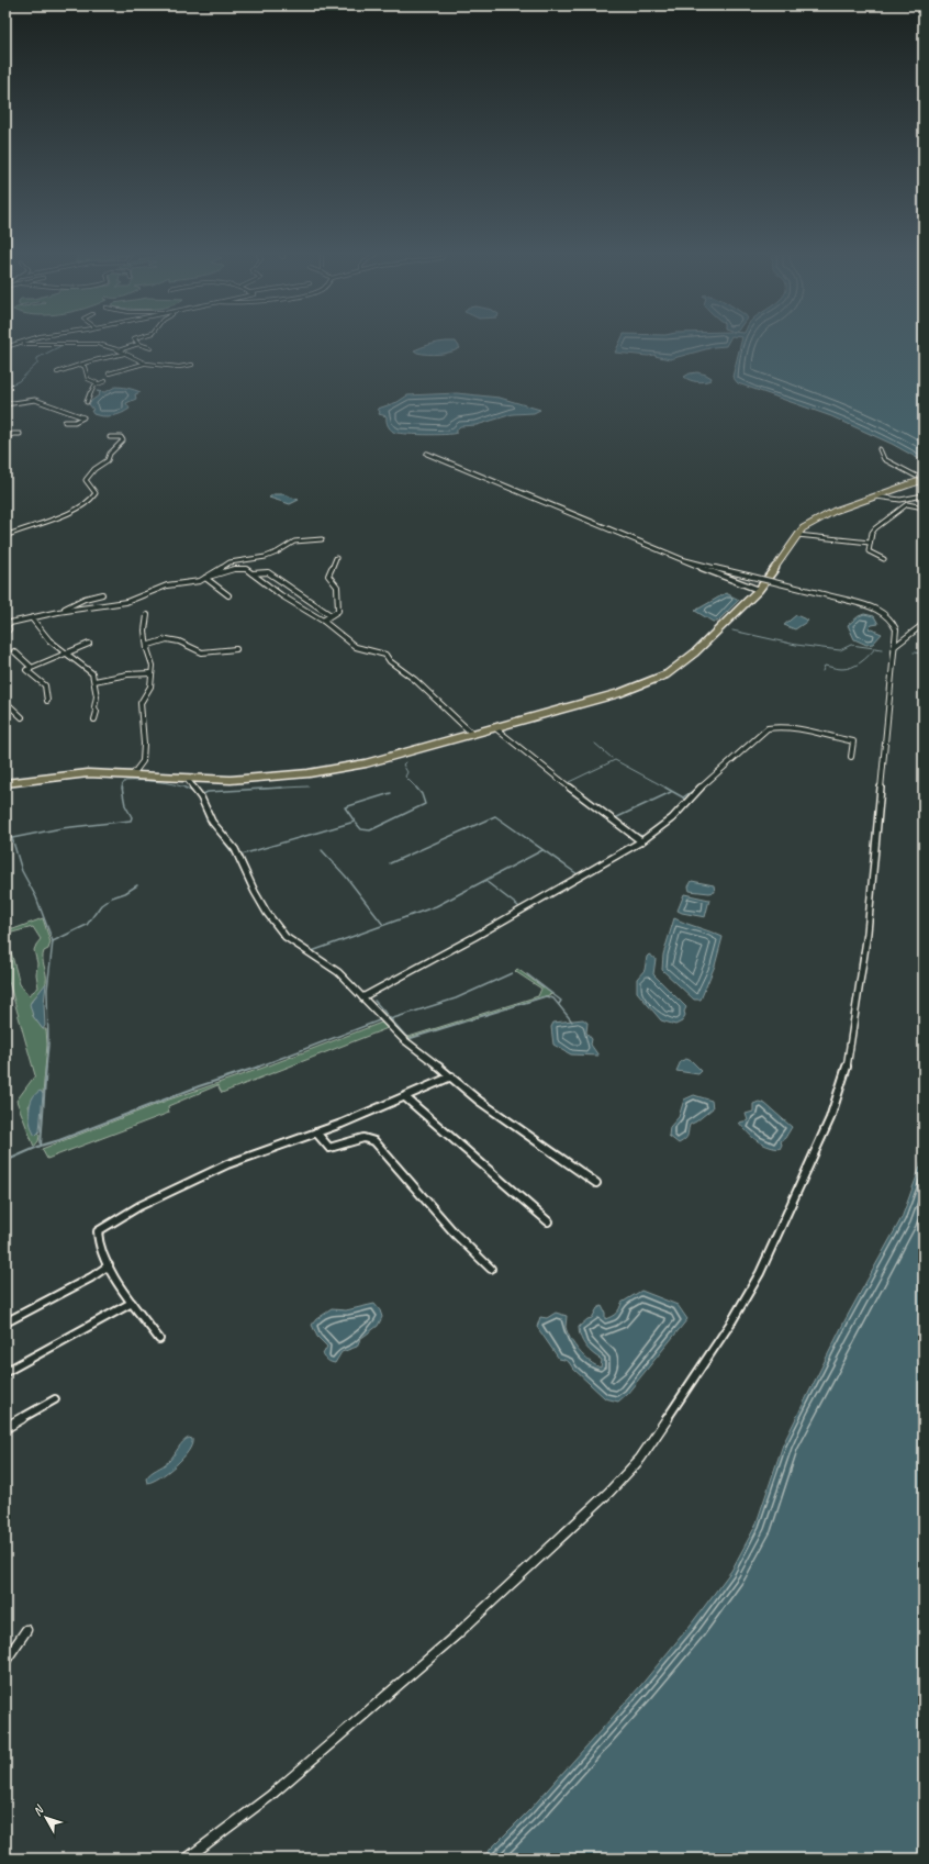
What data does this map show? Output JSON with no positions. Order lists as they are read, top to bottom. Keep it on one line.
{"north":"top left"}
